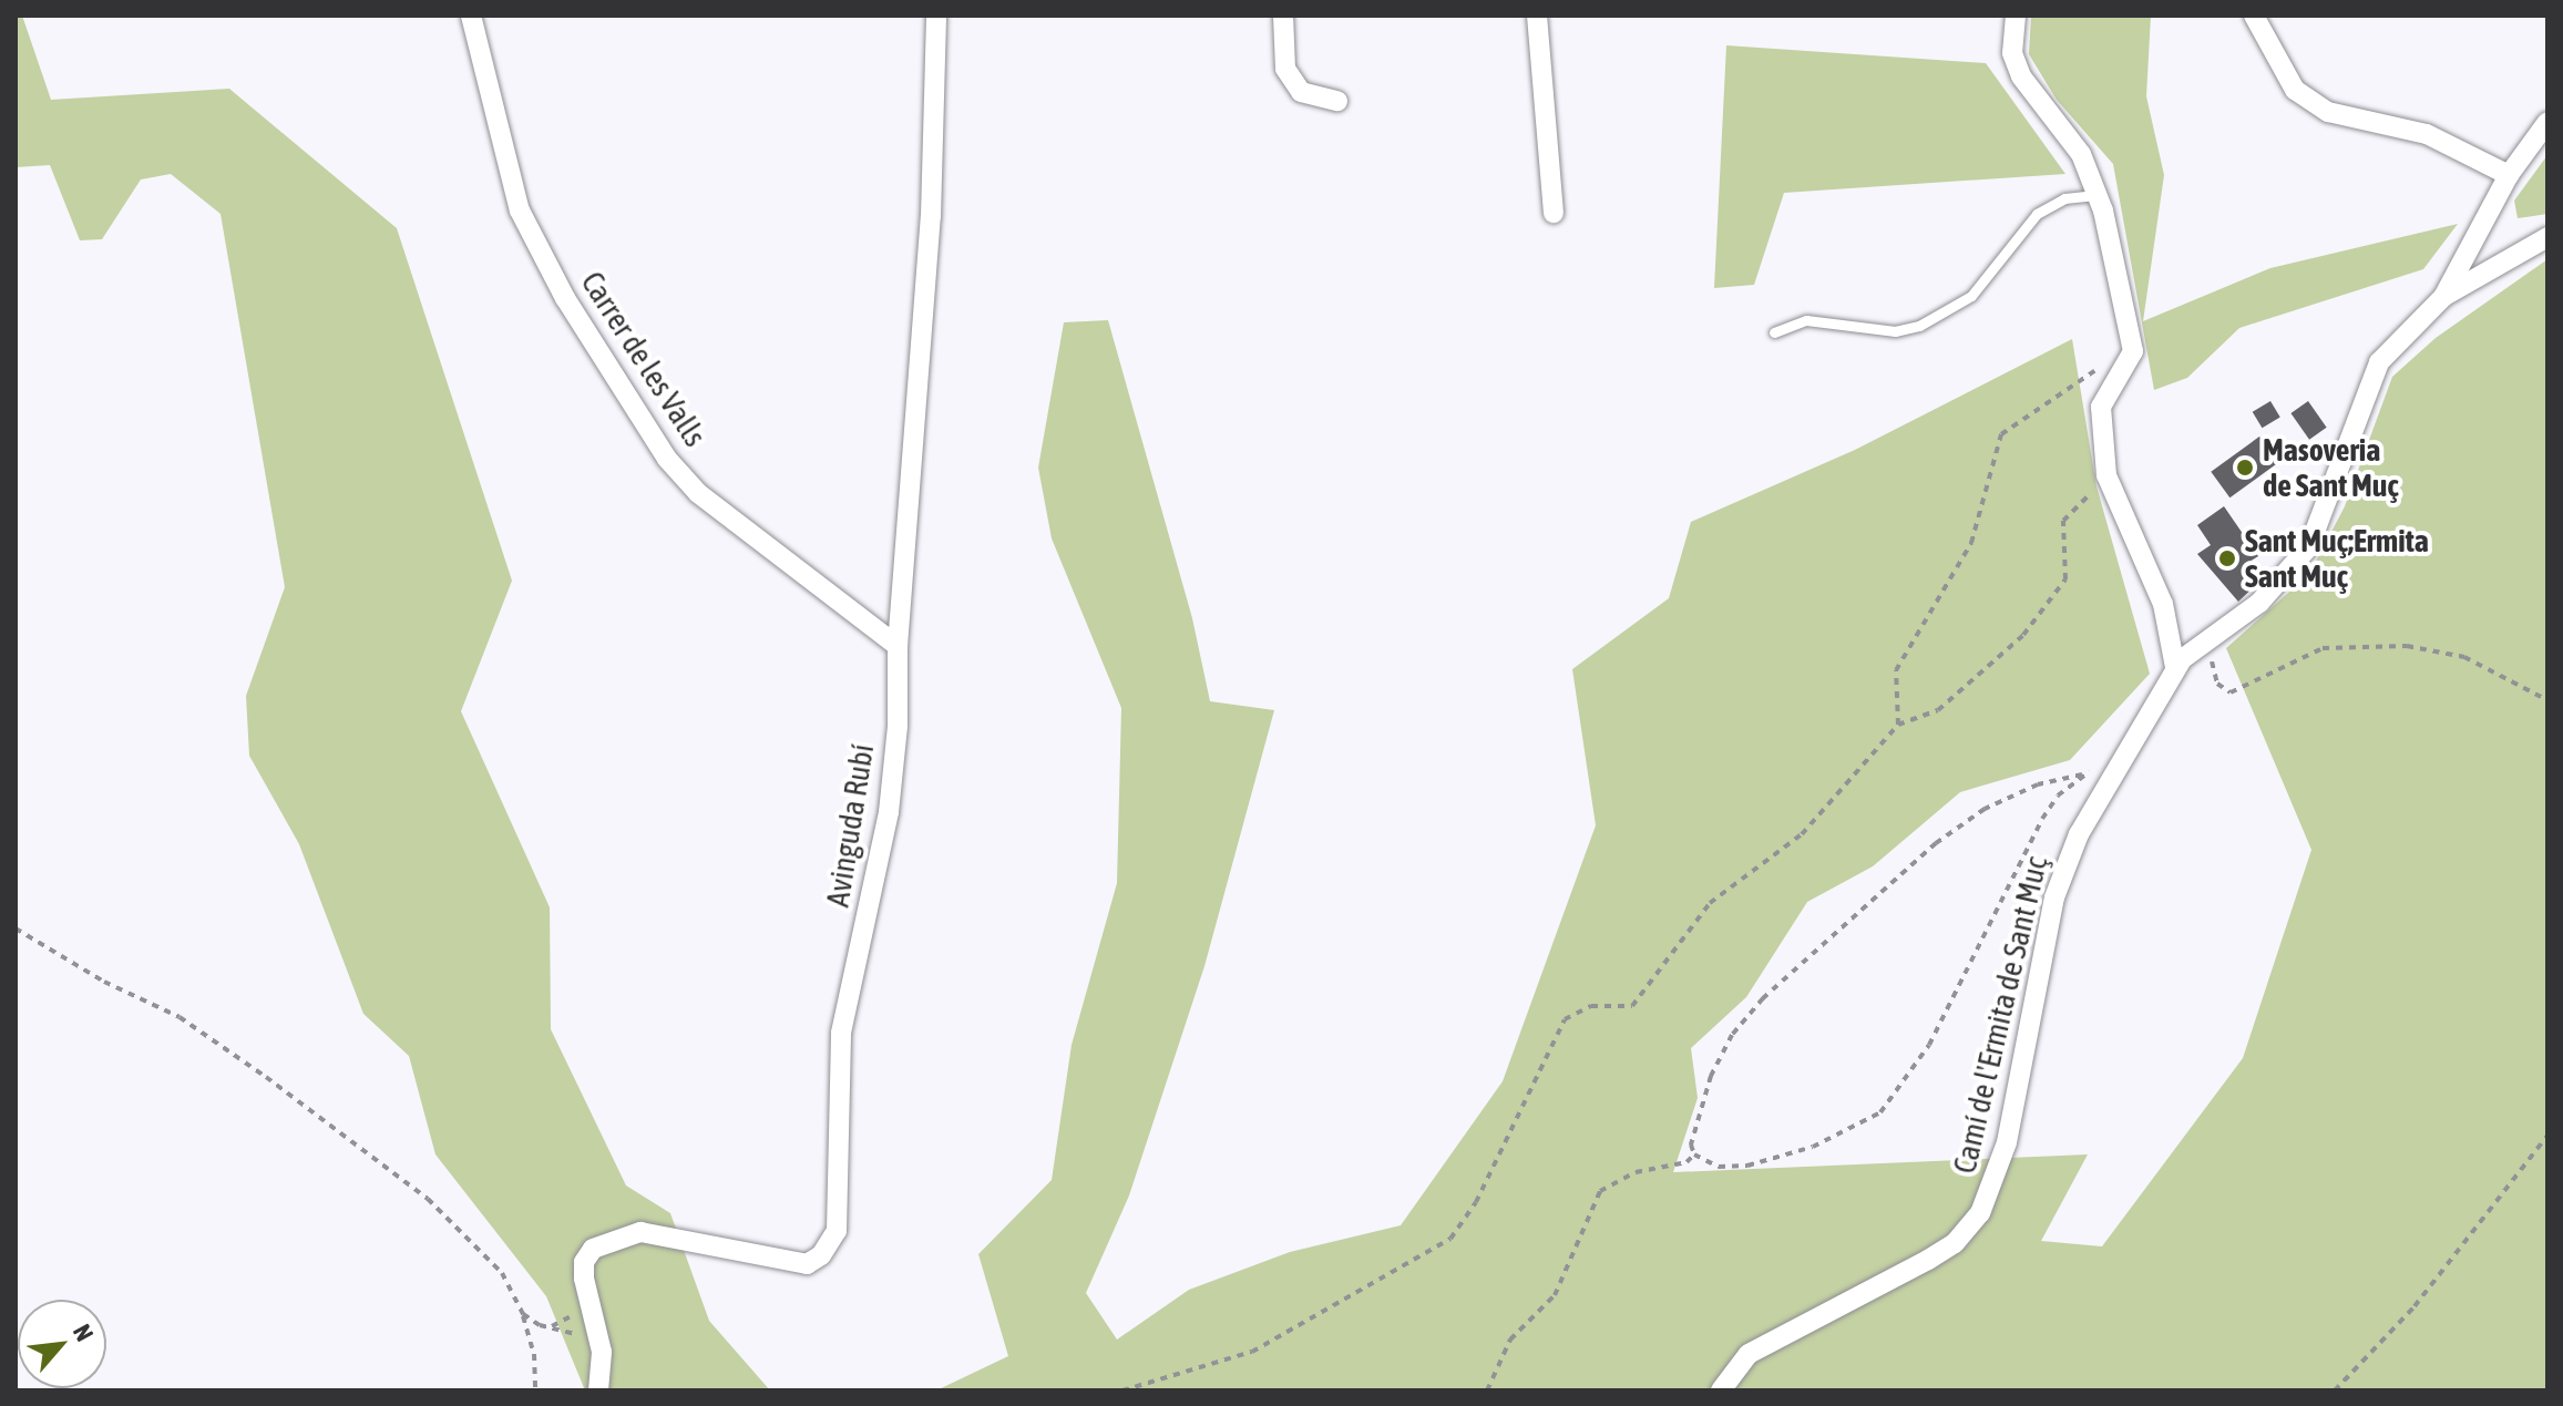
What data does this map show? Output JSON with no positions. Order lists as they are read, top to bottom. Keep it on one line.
{"streets":{"street":["Carrer de les Valls","Avinguda Rubí","Camí de l'Ermita de Sant Muç"]},"crossings":[["Carrer de les Valls","Avinguda Rubí"]],"places":["Masoveria de Sant Muç","Sant Muç;Ermita Sant Muç"],"north":"top right"}
